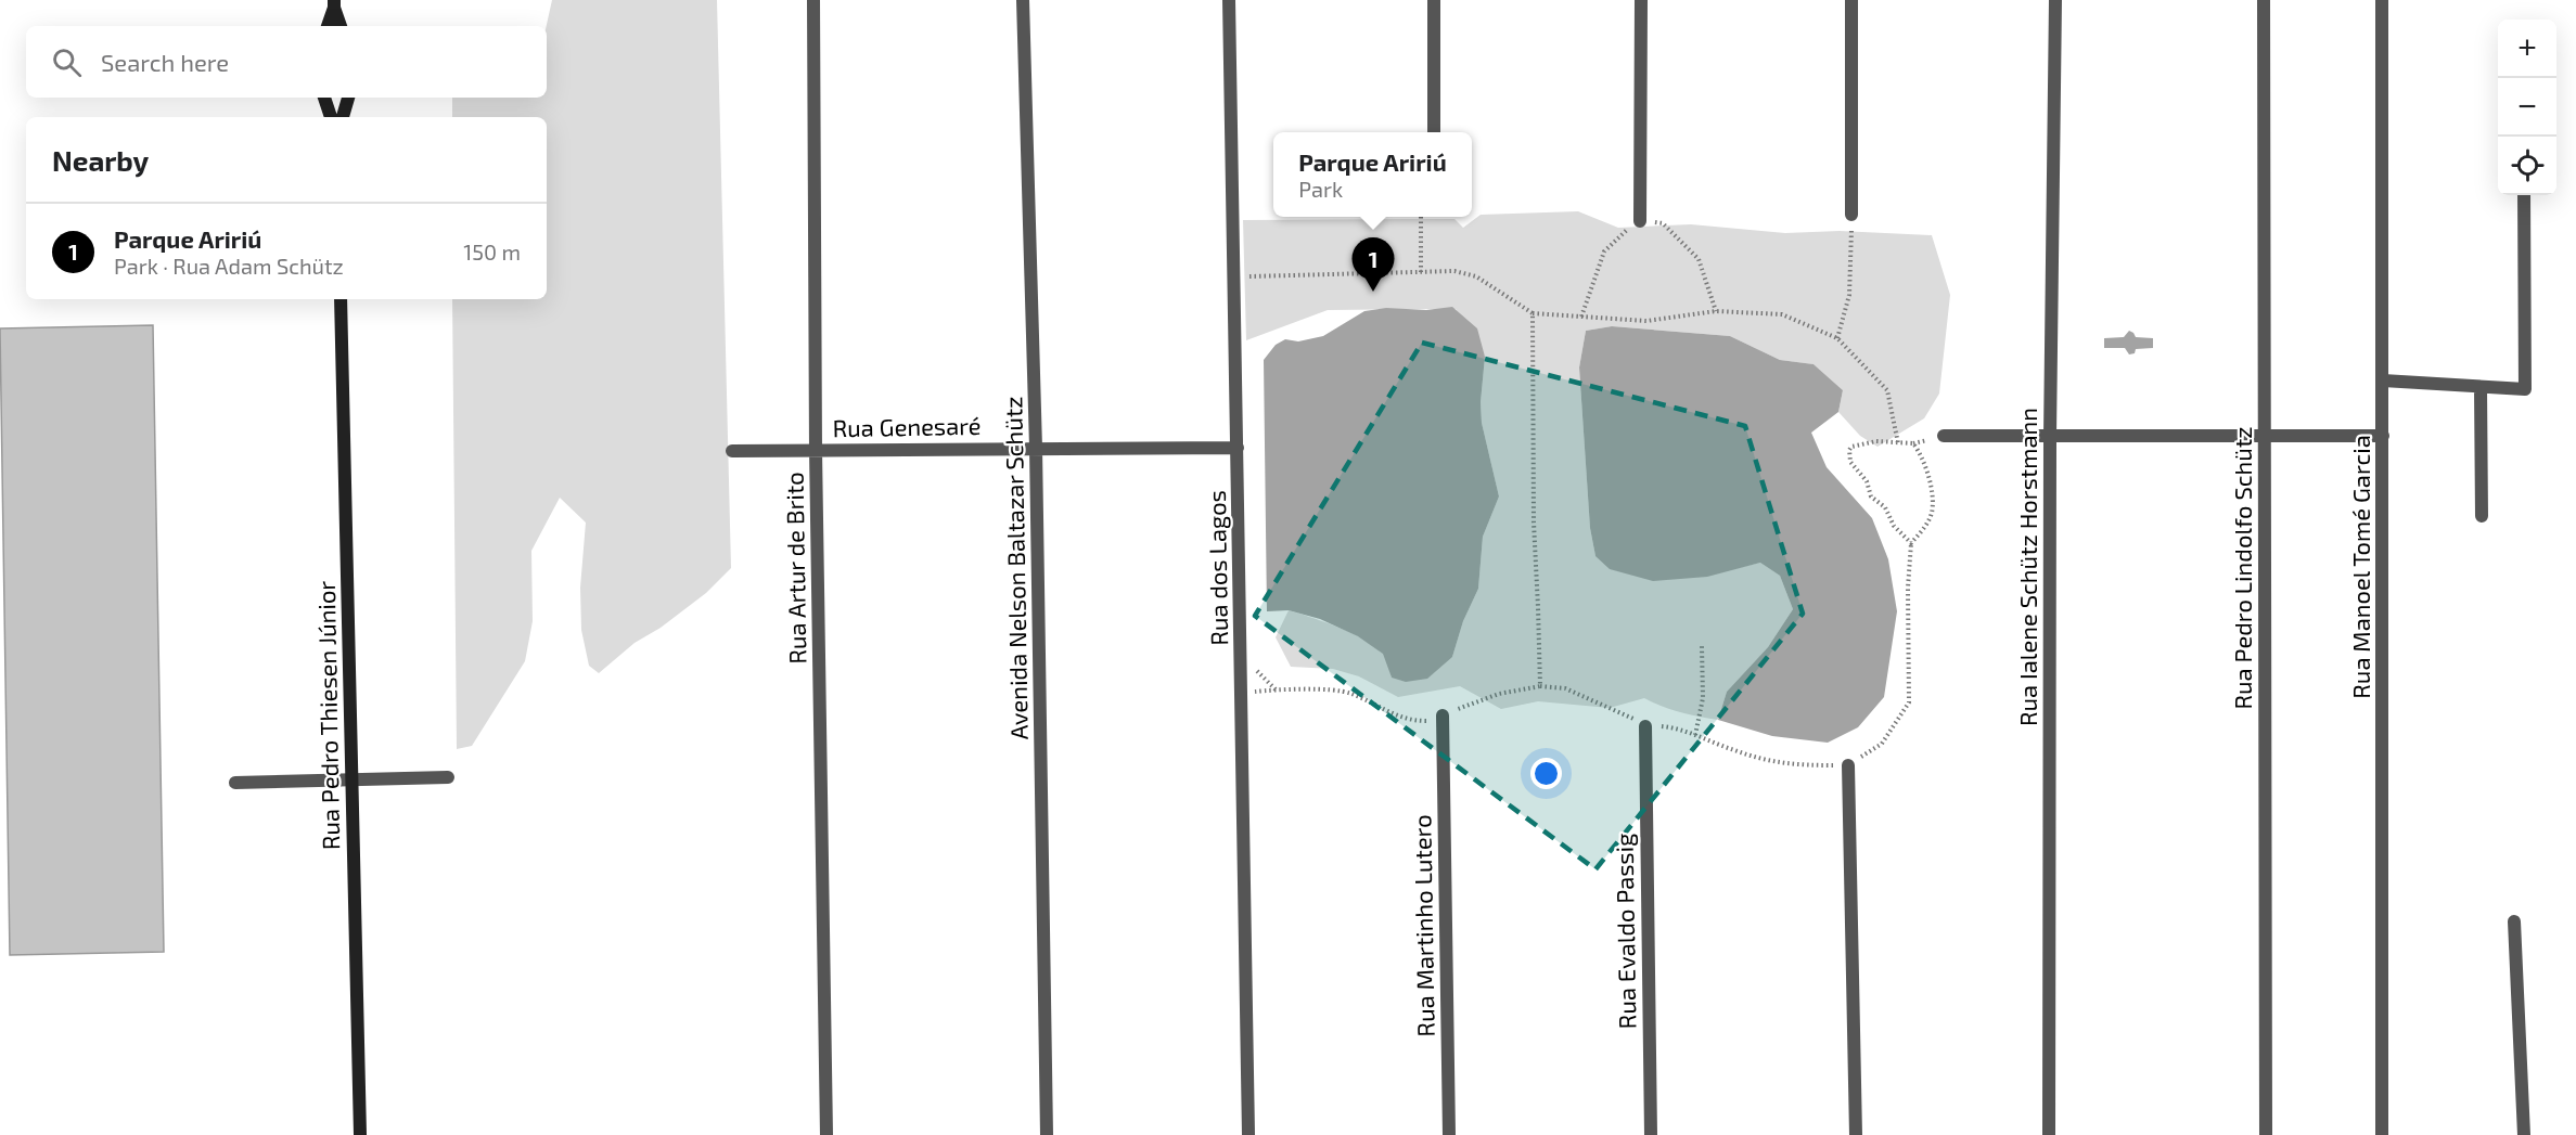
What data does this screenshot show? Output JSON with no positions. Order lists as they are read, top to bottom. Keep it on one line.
{"streets":{"main road":["Rua Pedro Thiesen Júnior"],"street":["Rua Genesaré","Rua Ialene Schütz Horstmann","Rua Manoel Tomé Garcia","Rua Artur de Brito","Avenida Nelson Baltazar Schütz","Rua dos Lagos","Rua Pedro Lindolfo Schütz","Rua Martinho Lutero","Rua Evaldo Passig"]},"crossings":[["Rua Genesaré","Rua Artur de Brito"],["Rua Genesaré","Avenida Nelson Baltazar Schütz"],["Rua Genesaré","Rua dos Lagos"]],"page":{"map_buttons":["+","−"],"search":"Search here","heading":"Nearby","popup":["Parque Aririú","Park"],"list":[{"mark":"1","name":"Parque Aririú","note":"Park · Rua Adam Schütz","value":"150 m"}],"pins":"1"}}
